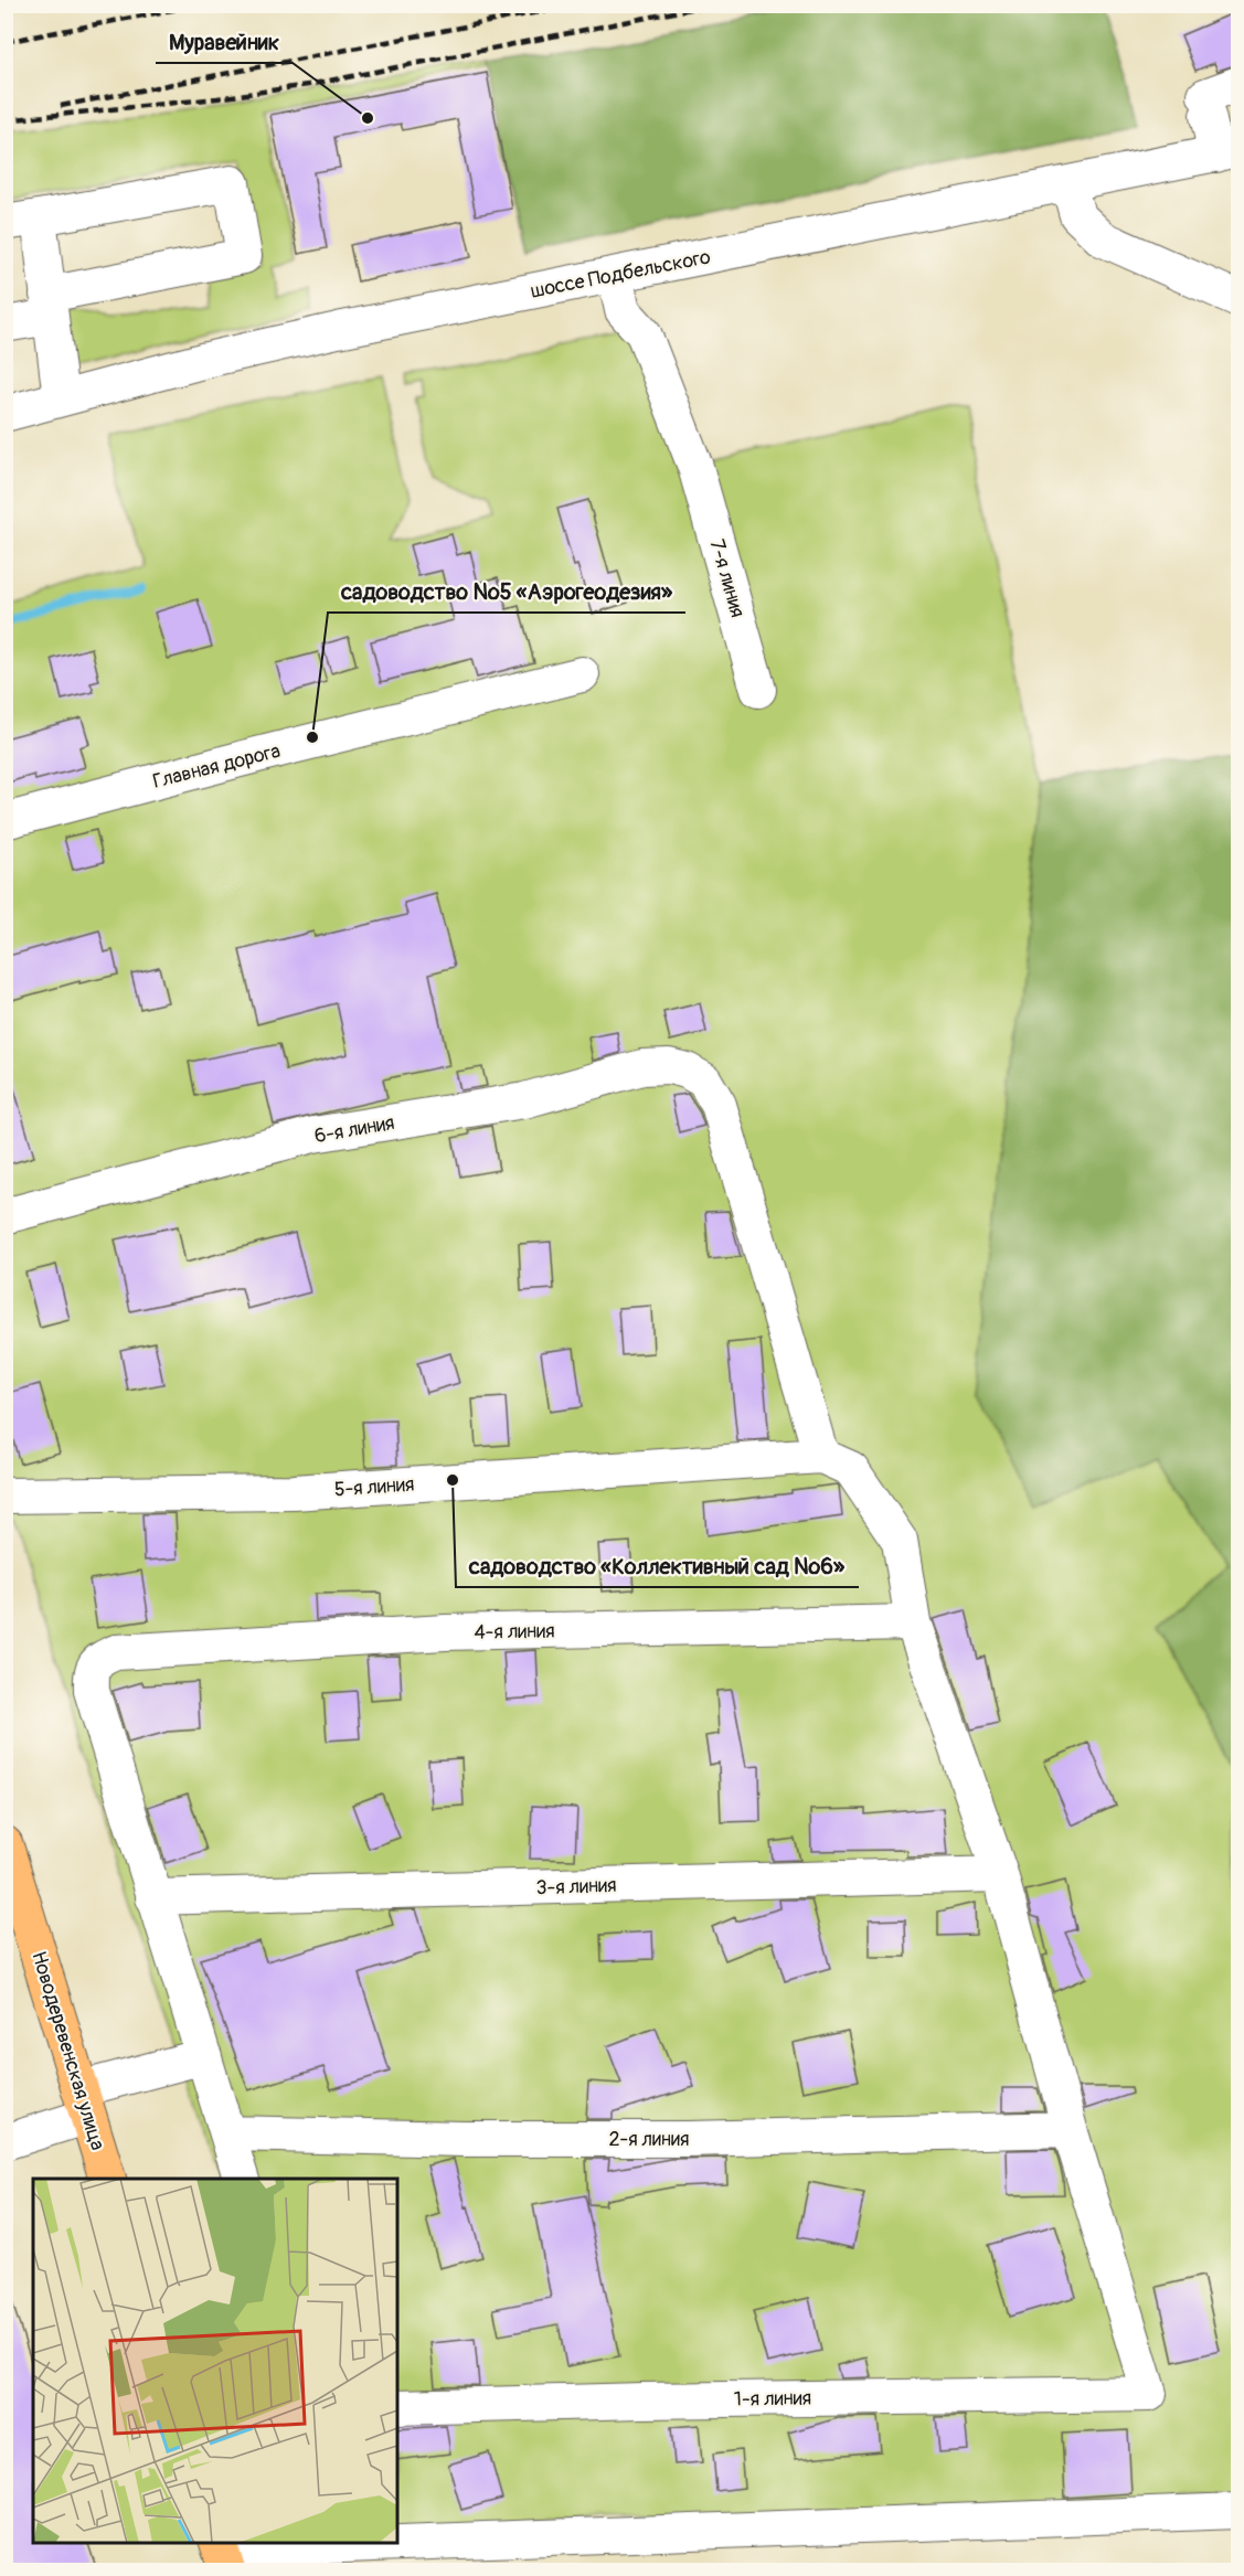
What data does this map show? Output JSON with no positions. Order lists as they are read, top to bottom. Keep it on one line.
{"streets":{"main road":["Новодеревенская улица"],"street":["шоссе Подбельского","7-я линия","Главная дорога","6-я линия","5-я линия","4-я линия","3-я линия","2-я линия","1-я линия"]},"crossings":[["шоссе Подбельского","7-я линия"],["6-я линия","5-я линия"],["4-я линия","3-я линия"],["2-я линия","1-я линия"]],"places":["Муравейник","садоводство №5 «Аэрогеодезия»","садоводство «Коллективный сад №6»"]}
